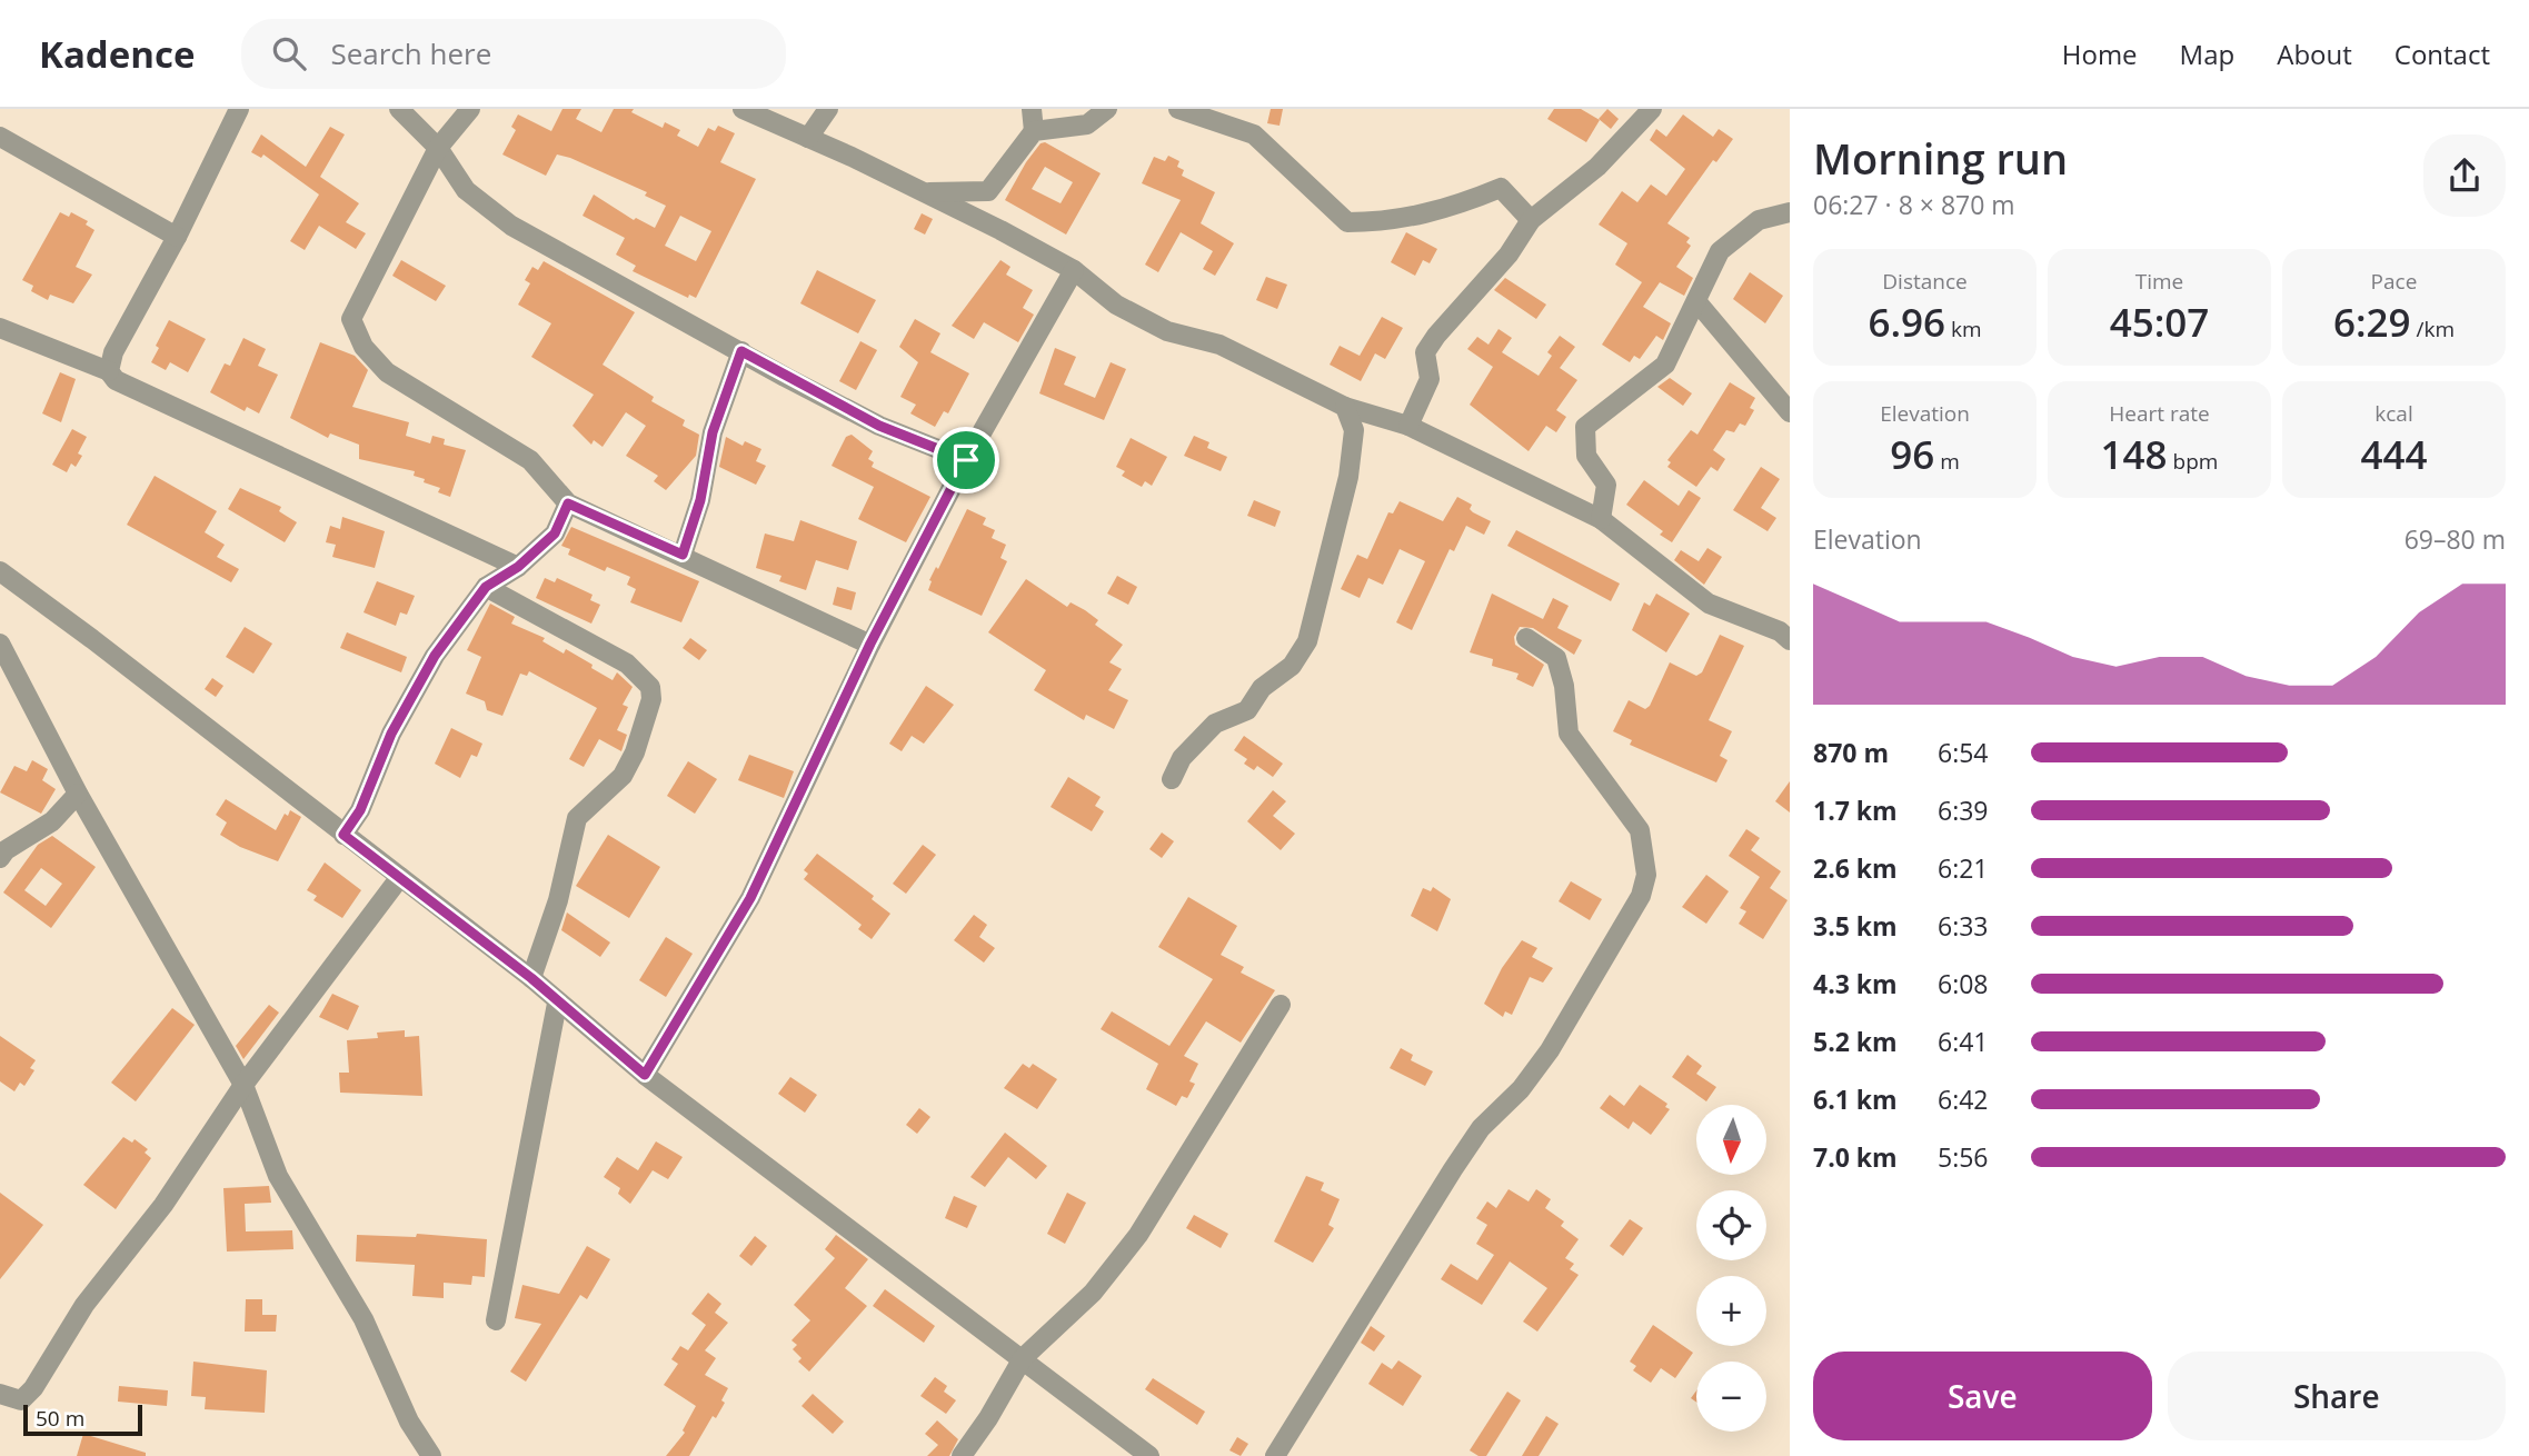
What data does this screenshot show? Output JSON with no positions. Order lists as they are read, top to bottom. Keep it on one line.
{"scale_bar":"50 m","north":"bottom","page":{"header":"Kadence","search":"Search here","nav":["Home","Map","About","Contact"],"heading":["Morning run","06:27 · 8 × 870 m"],"stats":[["Distance","6.96 km"],["Time","45:07"],["Pace","6:29 /km"],["Elevation","96 m"],["Heart rate","148 bpm"],["kcal","444"]],"chart":["Elevation","69–80 m"],"list":[{"name":"870 m","note":"6:54"},{"name":"1.7 km","note":"6:39"},{"name":"2.6 km","note":"6:21"},{"name":"3.5 km","note":"6:33"},{"name":"4.3 km","note":"6:08"},{"name":"5.2 km","note":"6:41"},{"name":"6.1 km","note":"6:42"},{"name":"7.0 km","note":"5:56"}],"map_buttons":["+","−"],"buttons":["Save","Share"],"scale":"50 m"}}
